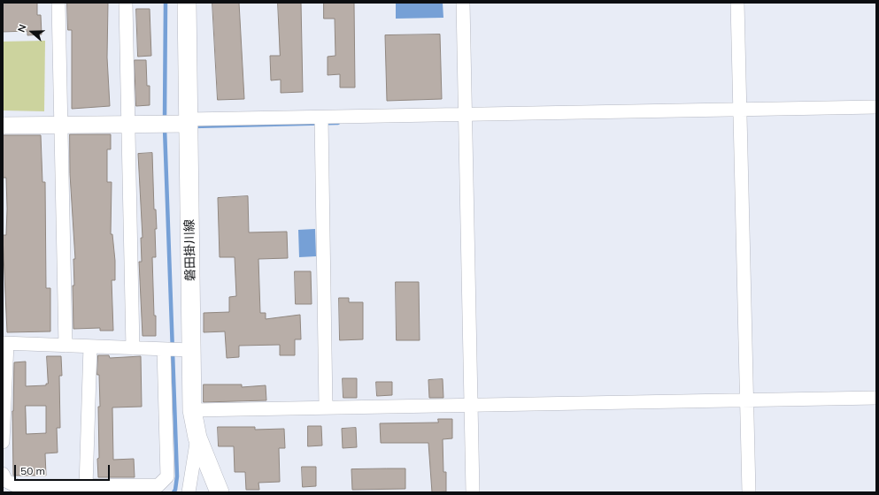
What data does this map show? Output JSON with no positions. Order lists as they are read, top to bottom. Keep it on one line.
{"streets":{"main road":["磐田掛川線"]},"scale_bar":"50 m","north":"left"}
